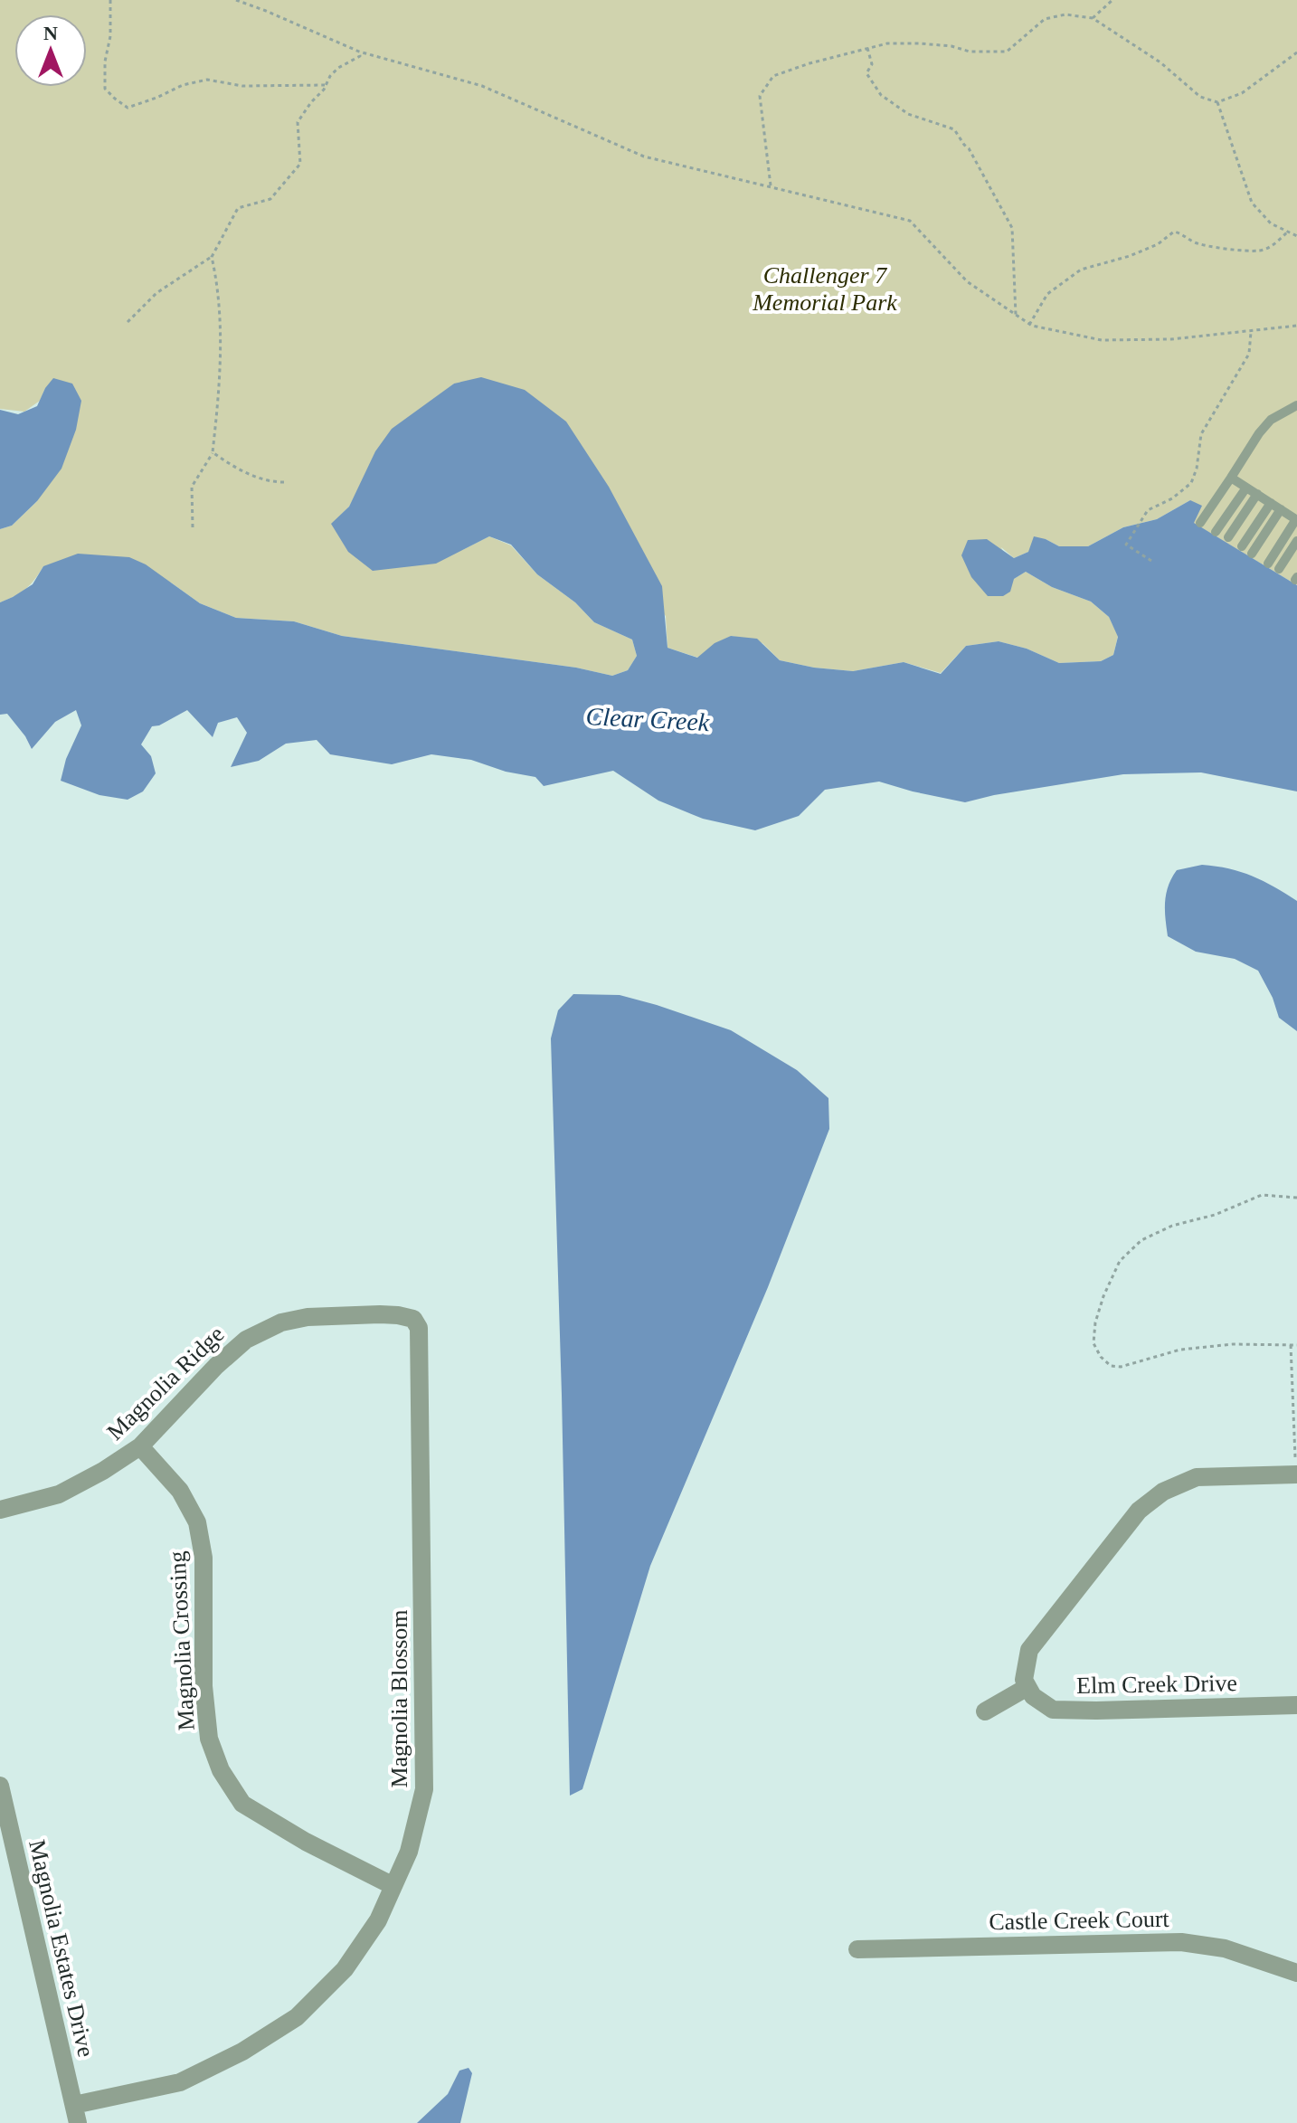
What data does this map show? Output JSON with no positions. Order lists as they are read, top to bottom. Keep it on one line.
{"streets":{"street":["Magnolia Ridge","Magnolia Crossing","Elm Creek Drive","Magnolia Blossom","Castle Creek Court","Magnolia Estates Drive"]},"crossings":[["Magnolia Ridge","Magnolia Crossing"],["Magnolia Ridge","Magnolia Blossom"],["Magnolia Crossing","Magnolia Blossom"],["Magnolia Blossom","Magnolia Estates Drive"]],"water":["Clear Creek"],"parks":["Challenger 7 Memorial Park"],"north":"top"}
